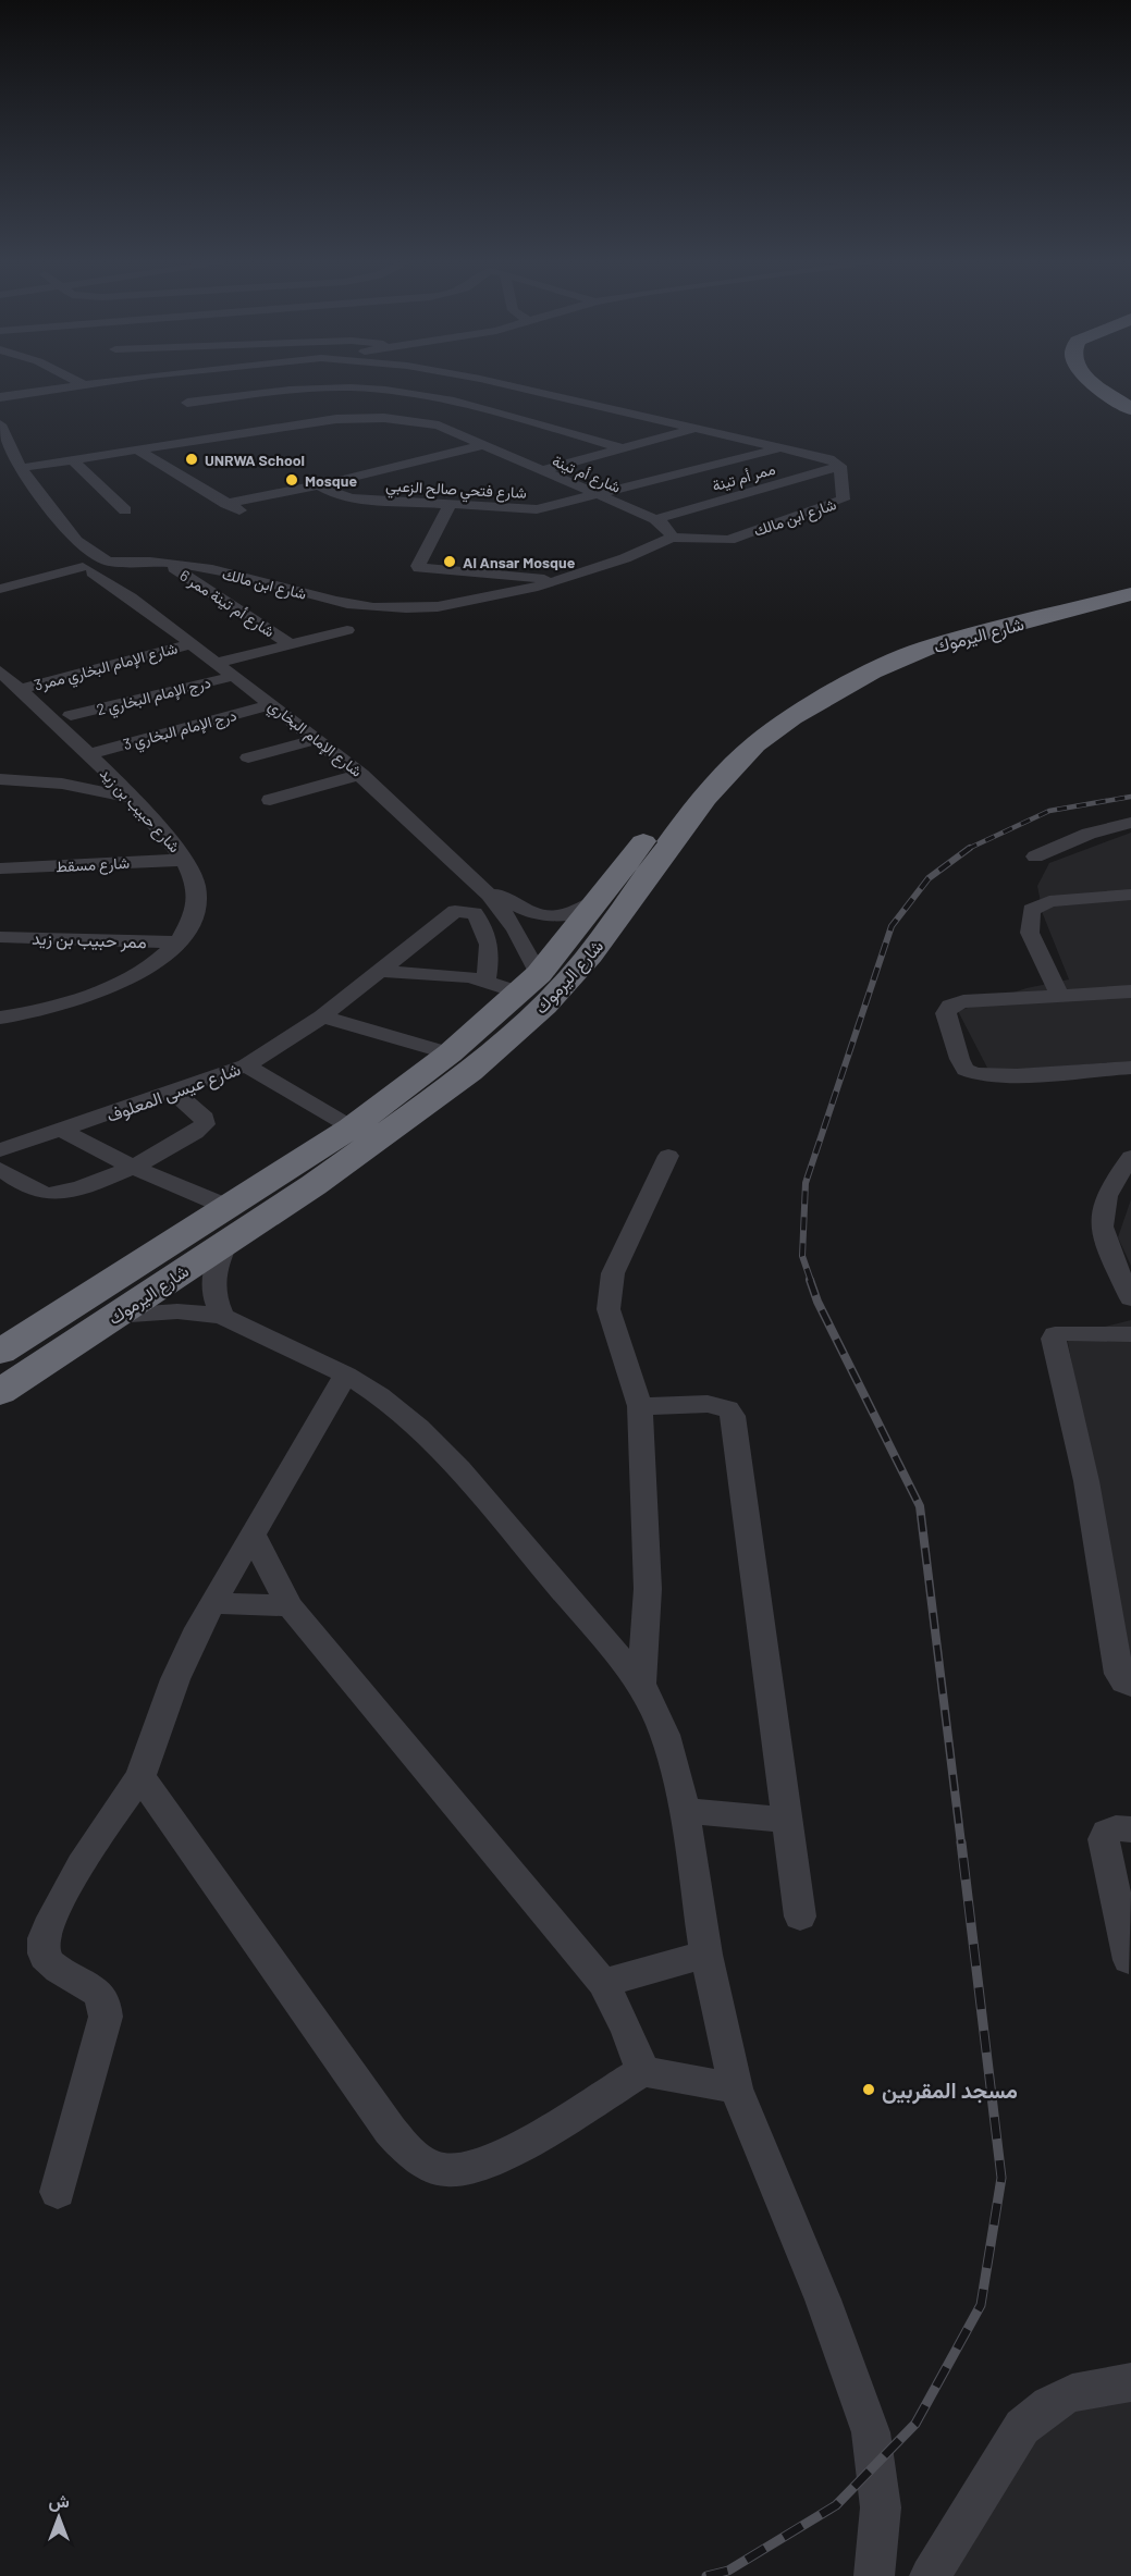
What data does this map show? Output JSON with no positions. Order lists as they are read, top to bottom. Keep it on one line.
{"streets":{"highway":["شارع اليرموك"],"street":["شارع أم تينة","ممر أم تينة","شارع فتحي صالح الزعبي","شارع ابن مالك","شارع أم تينة ممر 6","شارع الإمام البخاري ممر3","درج الإمام البخاري 2","درج الإمام البخاري 3","شارع الإمام البخاري","شارع حبيب بن زيد","شارع مسقط","ممر حبيب بن زيد","شارع عيسى المعلوف"]},"crossings":[["شارع أم تينة","ممر أم تينة"],["شارع أم تينة","شارع فتحي صالح الزعبي"],["شارع أم تينة","شارع ابن مالك"],["شارع أم تينة","شارع الإمام البخاري"],["ممر أم تينة","شارع ابن مالك"],["شارع ابن مالك","شارع أم تينة ممر 6"],["شارع ابن مالك","شارع الإمام البخاري"],["شارع اليرموك","شارع الإمام البخاري"],["شارع الإمام البخاري ممر3","شارع الإمام البخاري"],["شارع الإمام البخاري ممر3","شارع حبيب بن زيد"],["درج الإمام البخاري 2","شارع الإمام البخاري"],["درج الإمام البخاري 3","شارع الإمام البخاري"],["درج الإمام البخاري 3","شارع حبيب بن زيد"],["شارع حبيب بن زيد","شارع مسقط"],["شارع حبيب بن زيد","ممر حبيب بن زيد"]],"places":["UNRWA School","Mosque","Al Ansar Mosque","مسجد المقربين"],"north":"top"}
